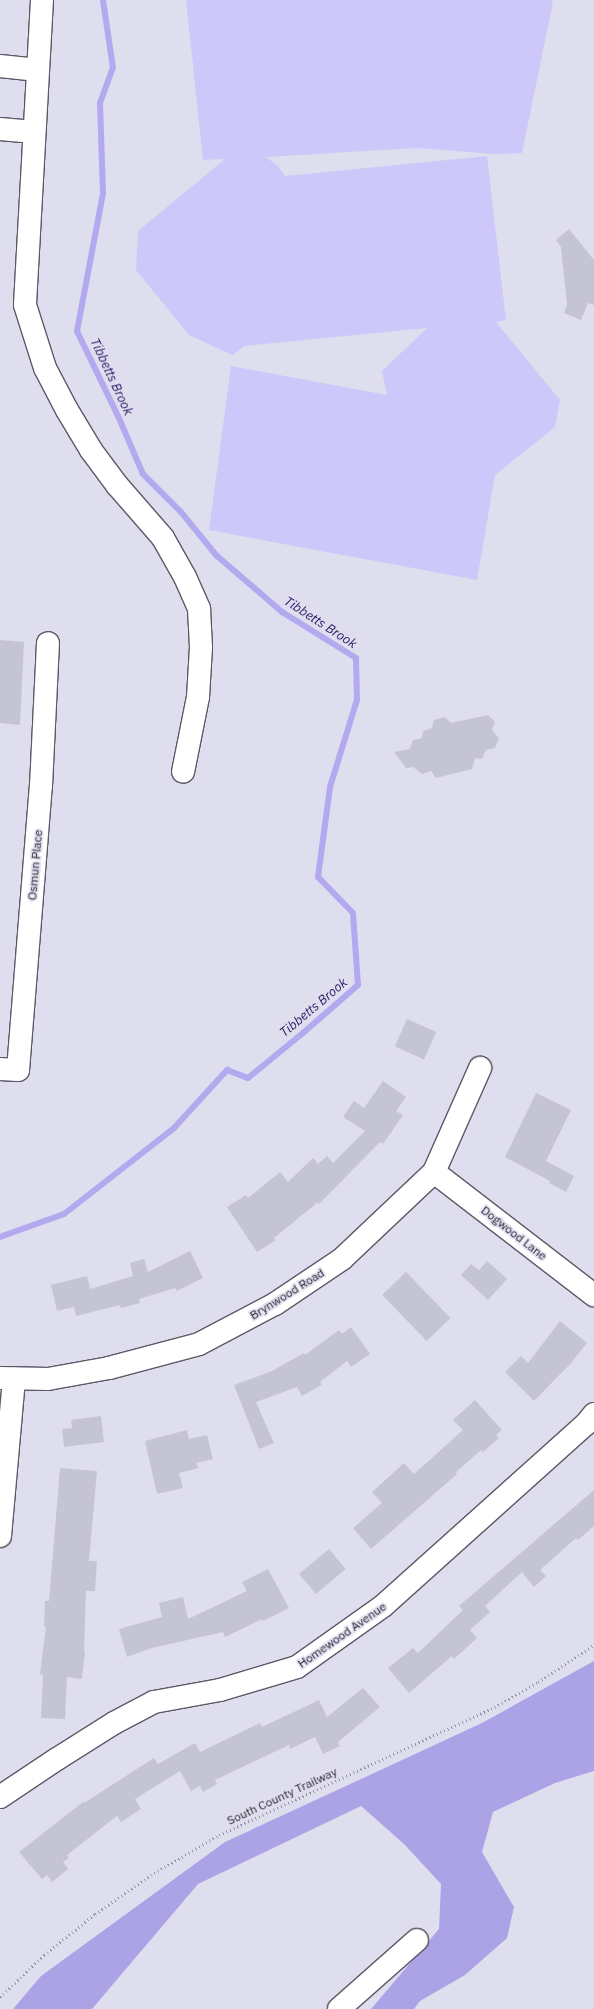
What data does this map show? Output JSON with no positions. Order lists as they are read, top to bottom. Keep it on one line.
{"streets":{"street":["Osmun Place","Dogwood Lane","Brynwood Road","Homewood Avenue"],"path":["South County Trailway"]},"crossings":[["Dogwood Lane","Brynwood Road"]],"water":["Tibbetts Brook"]}
